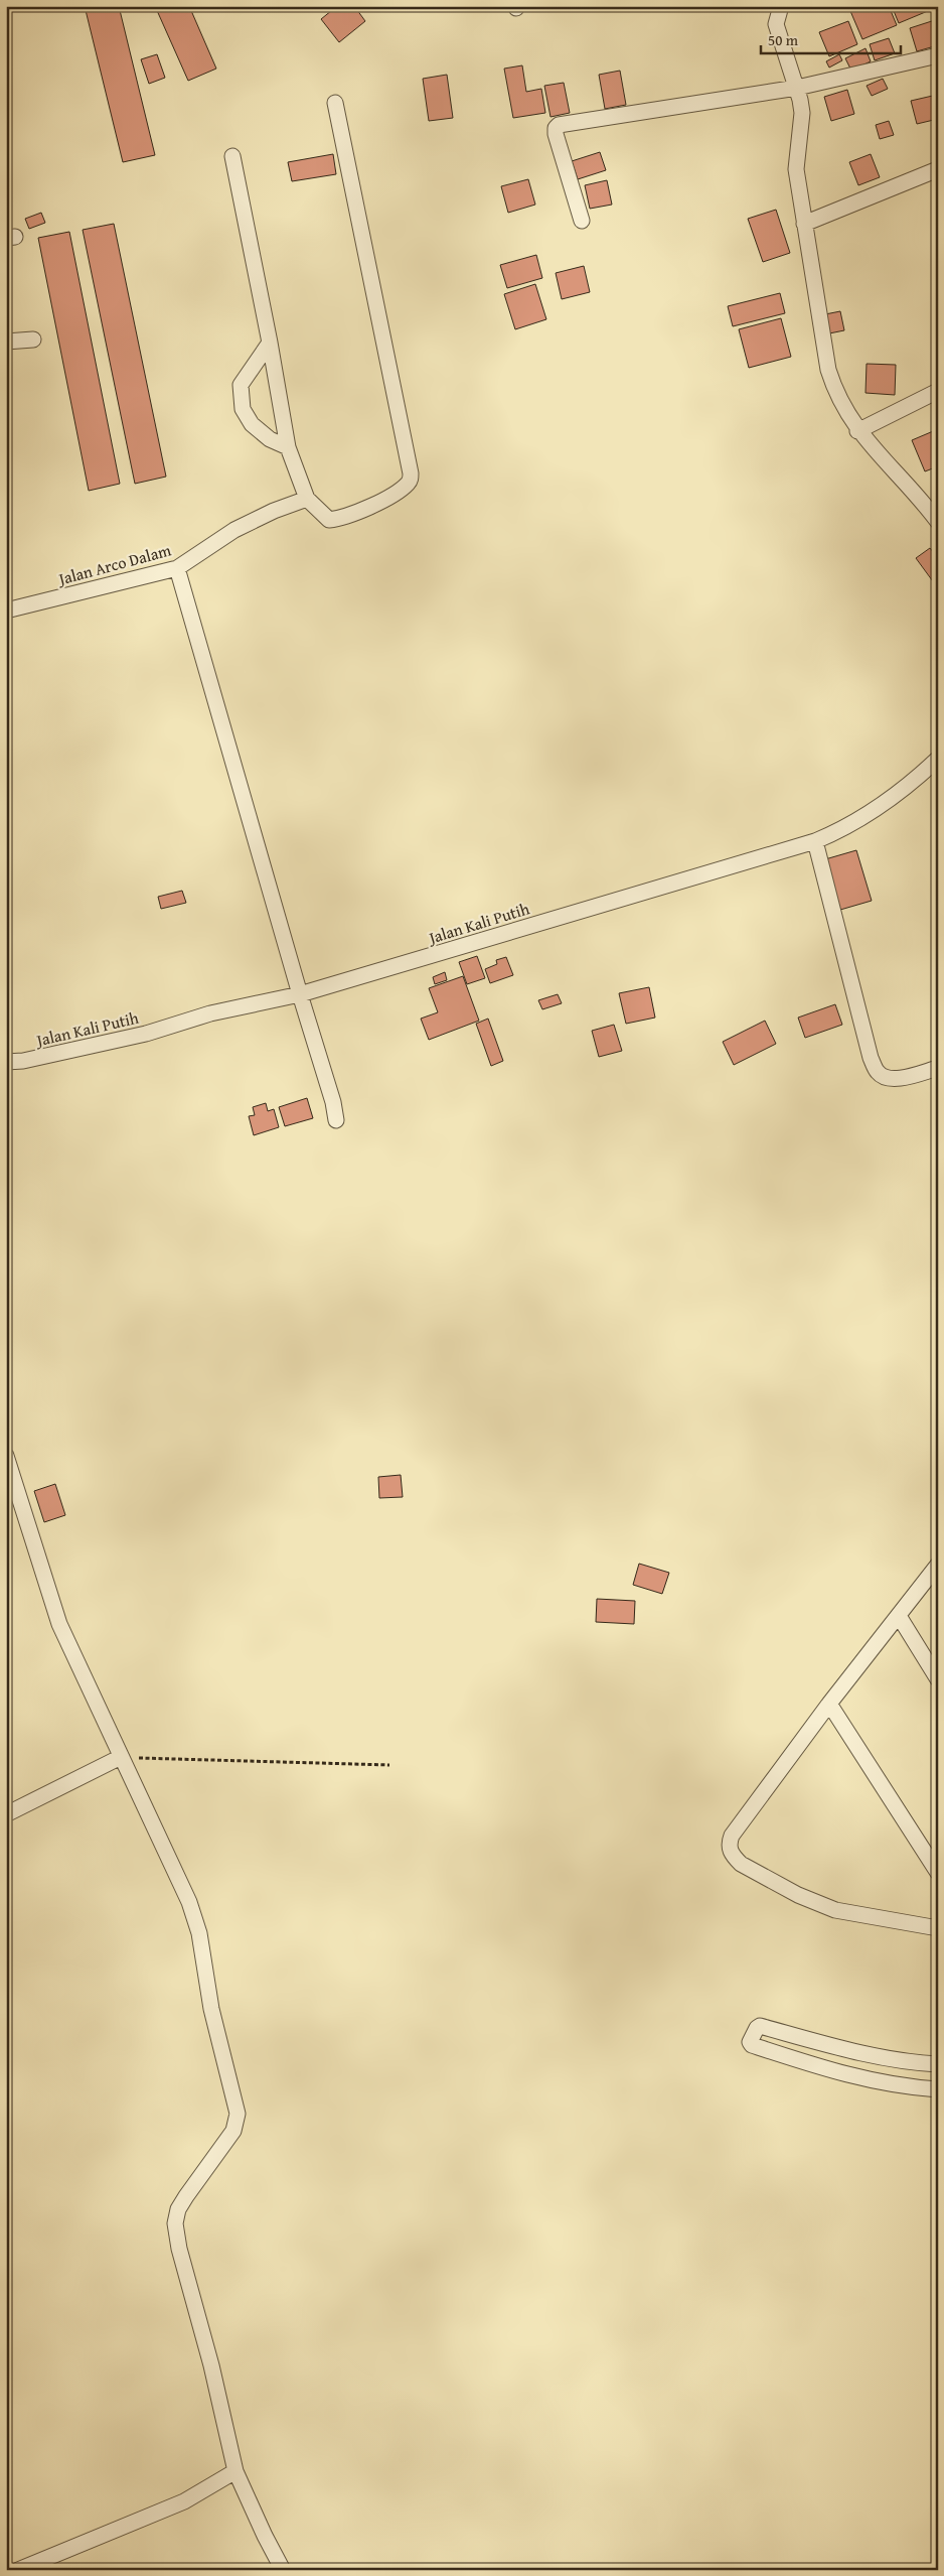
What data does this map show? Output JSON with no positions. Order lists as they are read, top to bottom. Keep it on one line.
{"streets":{"street":["Jalan Arco Dalam","Jalan Kali Putih"]},"scale_bar":"50 m"}
